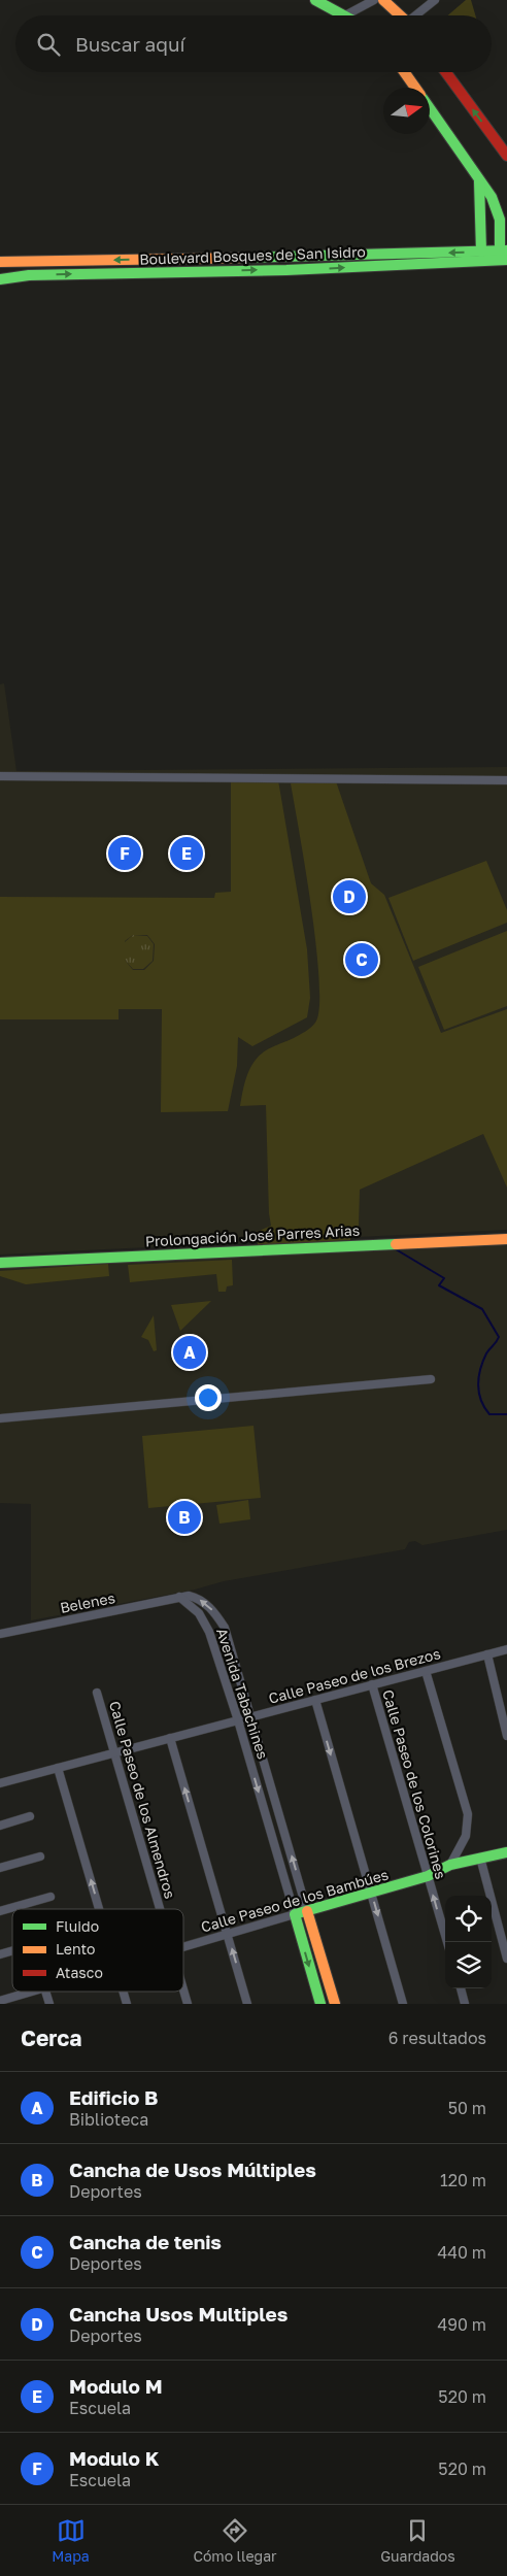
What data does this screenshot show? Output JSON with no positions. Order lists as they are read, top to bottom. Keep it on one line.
{"streets":{"main road":["Boulevard Bosques de San Isidro","Prolongación José Parres Arias","Avenida Tabachines","Calle Paseo de los Bambúes"],"street":["Belenes","Calle Paseo de los Brezos","Calle Paseo de los Colorines","Calle Paseo de los Almendros"]},"crossings":[["Belenes","Avenida Tabachines"],["Calle Paseo de los Brezos","Avenida Tabachines"],["Calle Paseo de los Brezos","Calle Paseo de los Colorines"],["Calle Paseo de los Brezos","Calle Paseo de los Almendros"],["Avenida Tabachines","Calle Paseo de los Bambúes"],["Calle Paseo de los Colorines","Calle Paseo de los Bambúes"]],"legend":["Fluido","Lento","Atasco"],"north":"right","page":{"search":"Buscar aquí","pins":["E","F","D","C","A","B"],"heading":["Cerca","6 resultados"],"list":[{"mark":"A","name":"Edificio B","note":"Biblioteca","value":"50 m"},{"mark":"B","name":"Cancha de Usos Múltiples","note":"Deportes","value":"120 m"},{"mark":"C","name":"Cancha de tenis","note":"Deportes","value":"440 m"},{"mark":"D","name":"Cancha Usos Multiples","note":"Deportes","value":"490 m"},{"mark":"E","name":"Modulo M","note":"Escuela","value":"520 m"},{"mark":"F","name":"Modulo K","note":"Escuela","value":"520 m"}],"nav":["Mapa","Cómo llegar","Guardados"]}}
